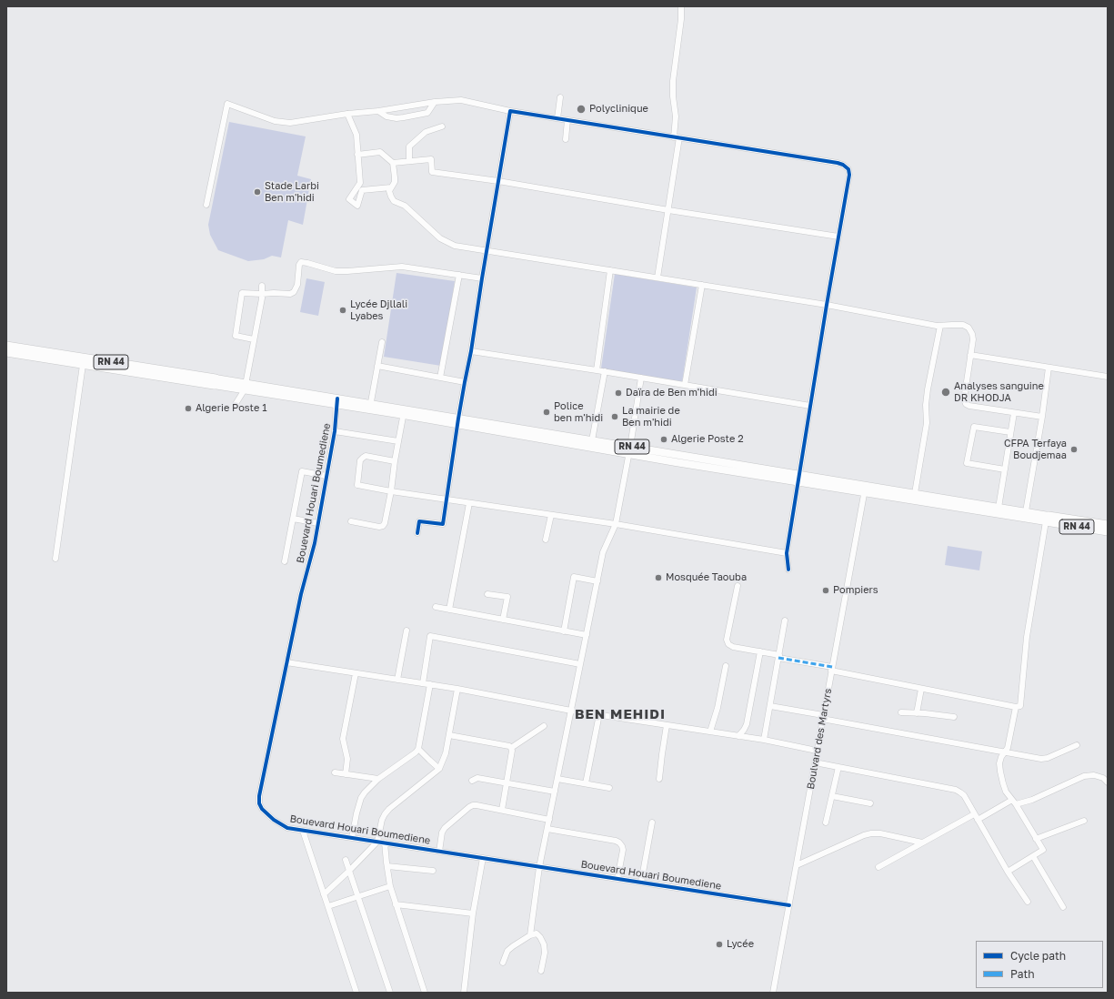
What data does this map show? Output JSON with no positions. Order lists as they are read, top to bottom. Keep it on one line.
{"streets":{"highway":["RN 44"],"street":["Bouevard Houari Boumediene","Boulvard des Martyrs"]},"crossings":[["RN 44","Bouevard Houari Boumediene"],["RN 44","Boulvard des Martyrs"],["Bouevard Houari Boumediene","Boulvard des Martyrs"]],"districts":["BEN MEHIDI"],"places":["Polyclinique","Stade Larbi Ben m'hidi","Lycée Djllali Lyabes","Analyses sanguine DR KHODJA","Daïra de Ben m'hidi","Algerie Poste 1","Police ben m'hidi","La mairie de Ben m'hidi","Algerie Poste 2","CFPA Terfaya Boudjemaa","Mosquée Taouba","Pompiers","Lycée"],"legend":["Cycle path","Path"]}
